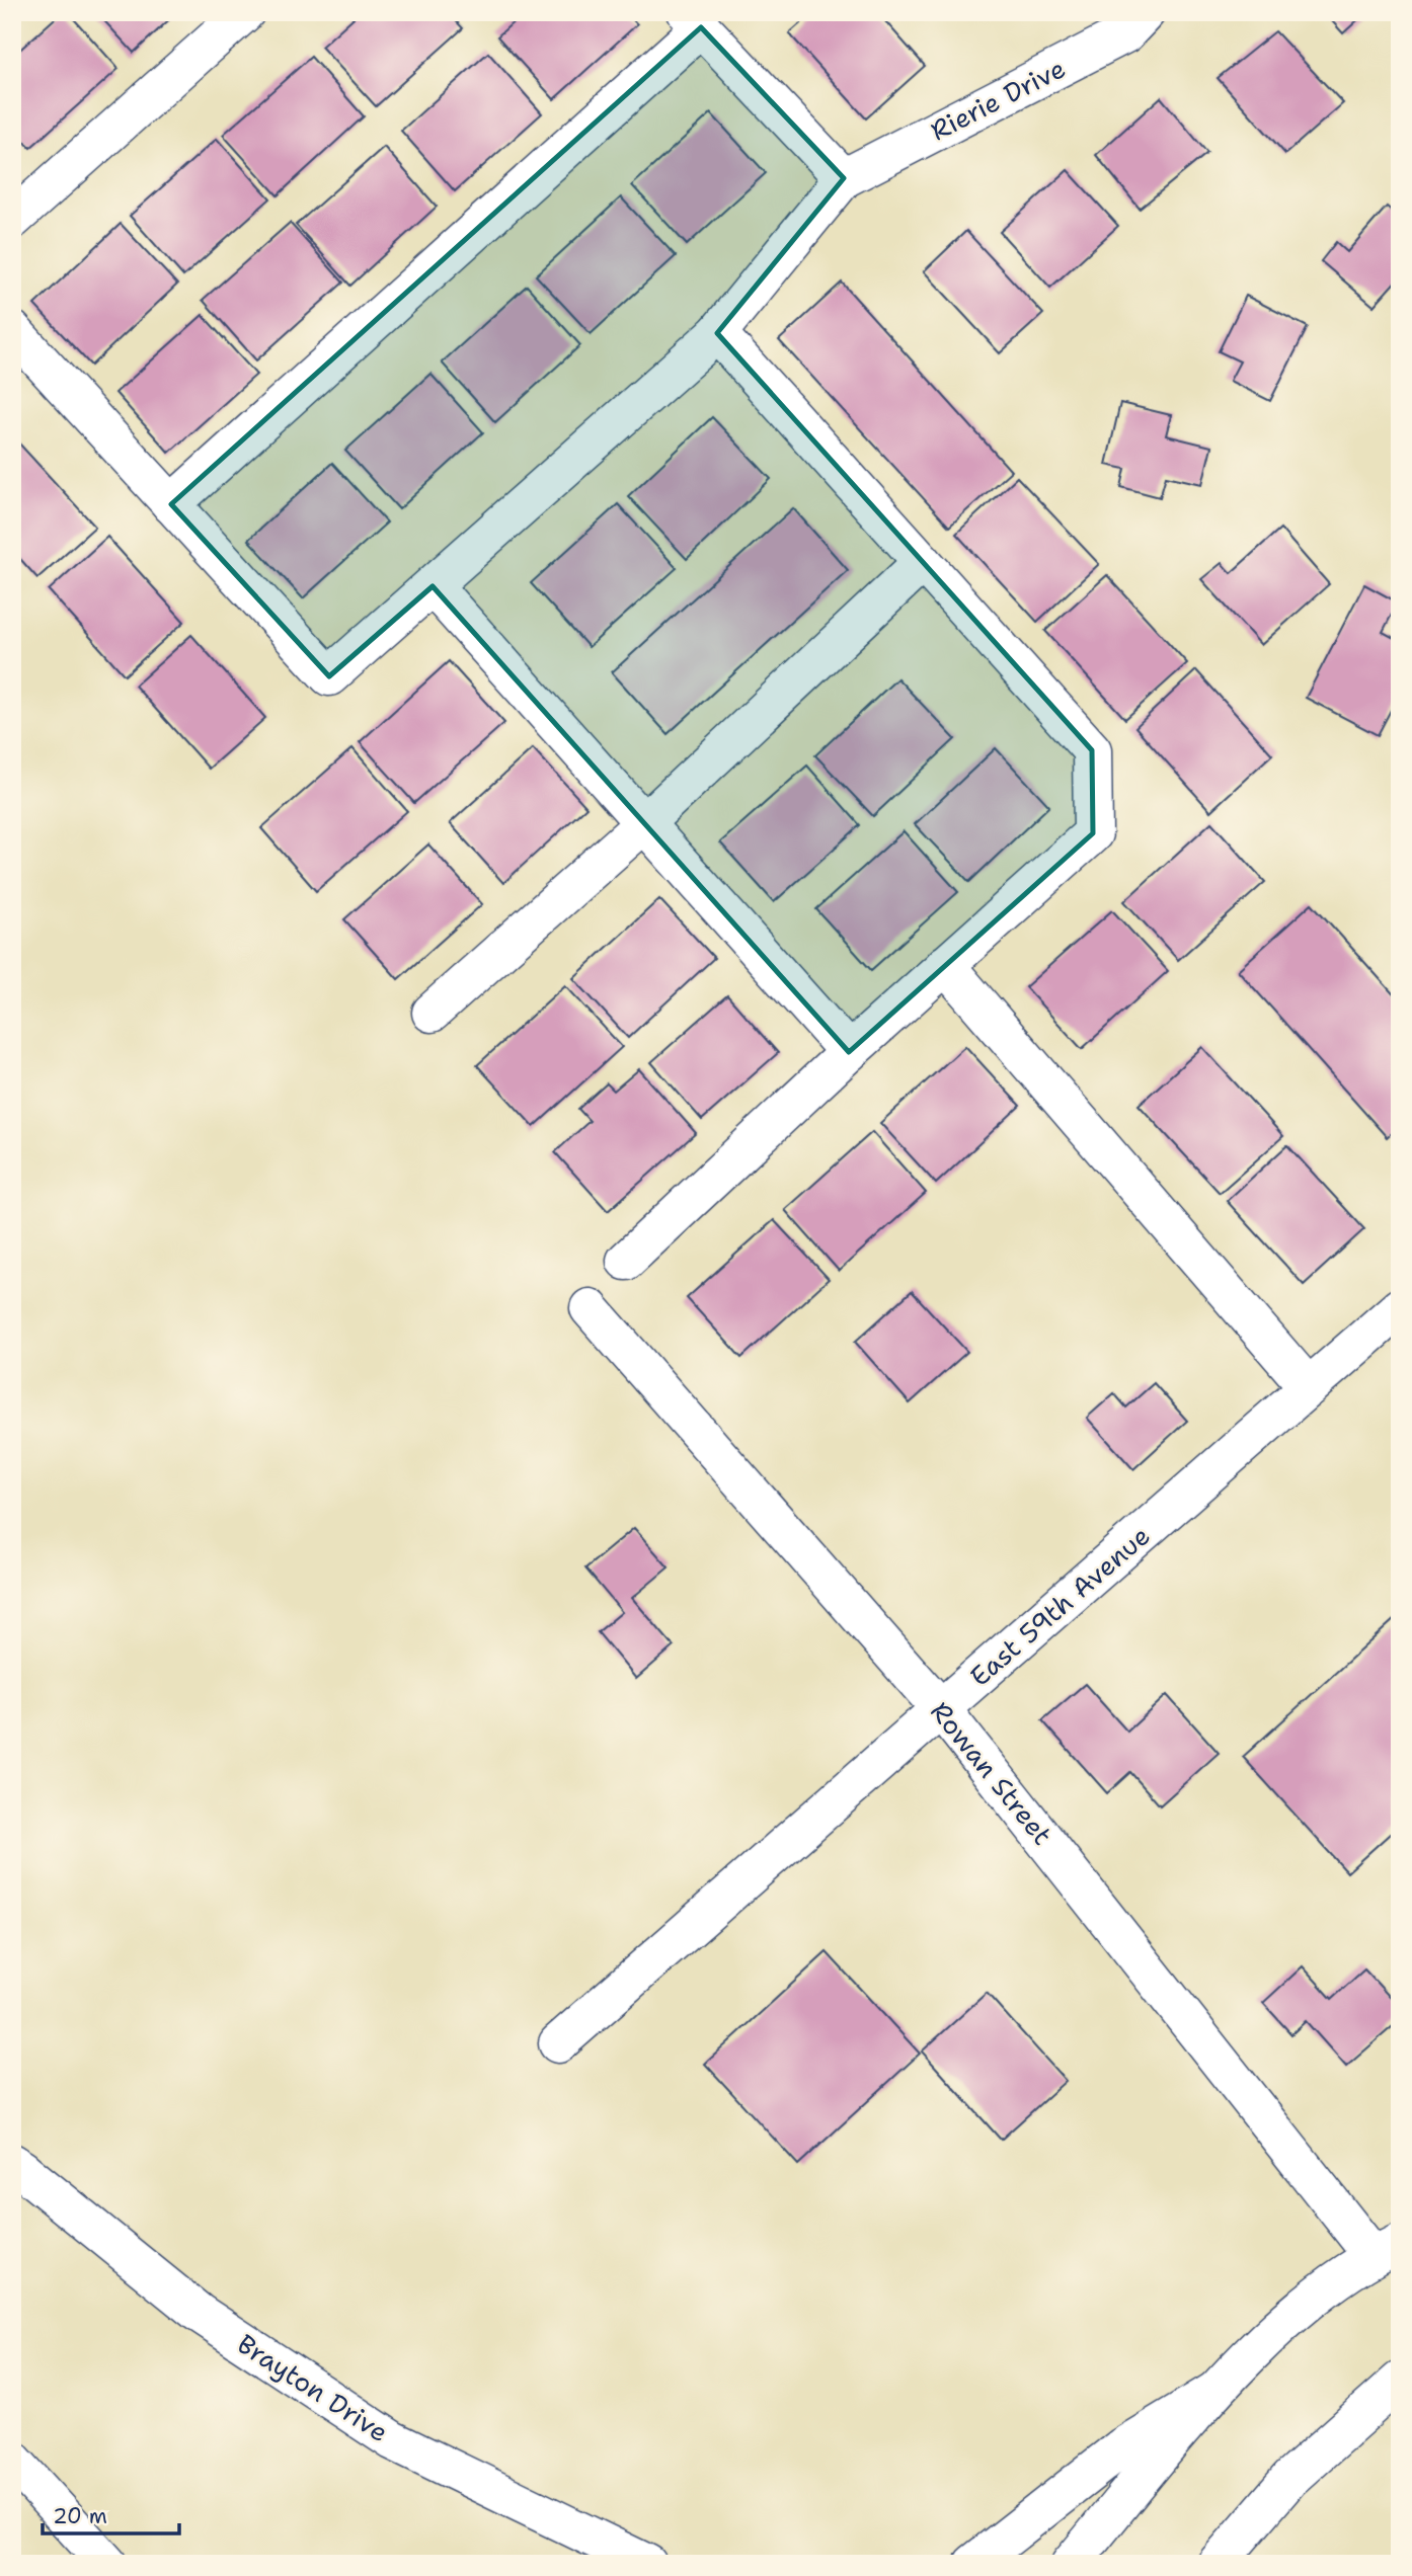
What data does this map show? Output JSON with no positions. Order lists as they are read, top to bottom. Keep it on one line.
{"streets":{"main road":["Rierie Drive","East 59th Avenue","Rowan Street","Brayton Drive"]},"crossings":[["East 59th Avenue","Rowan Street"]],"scale_bar":"20 m"}
